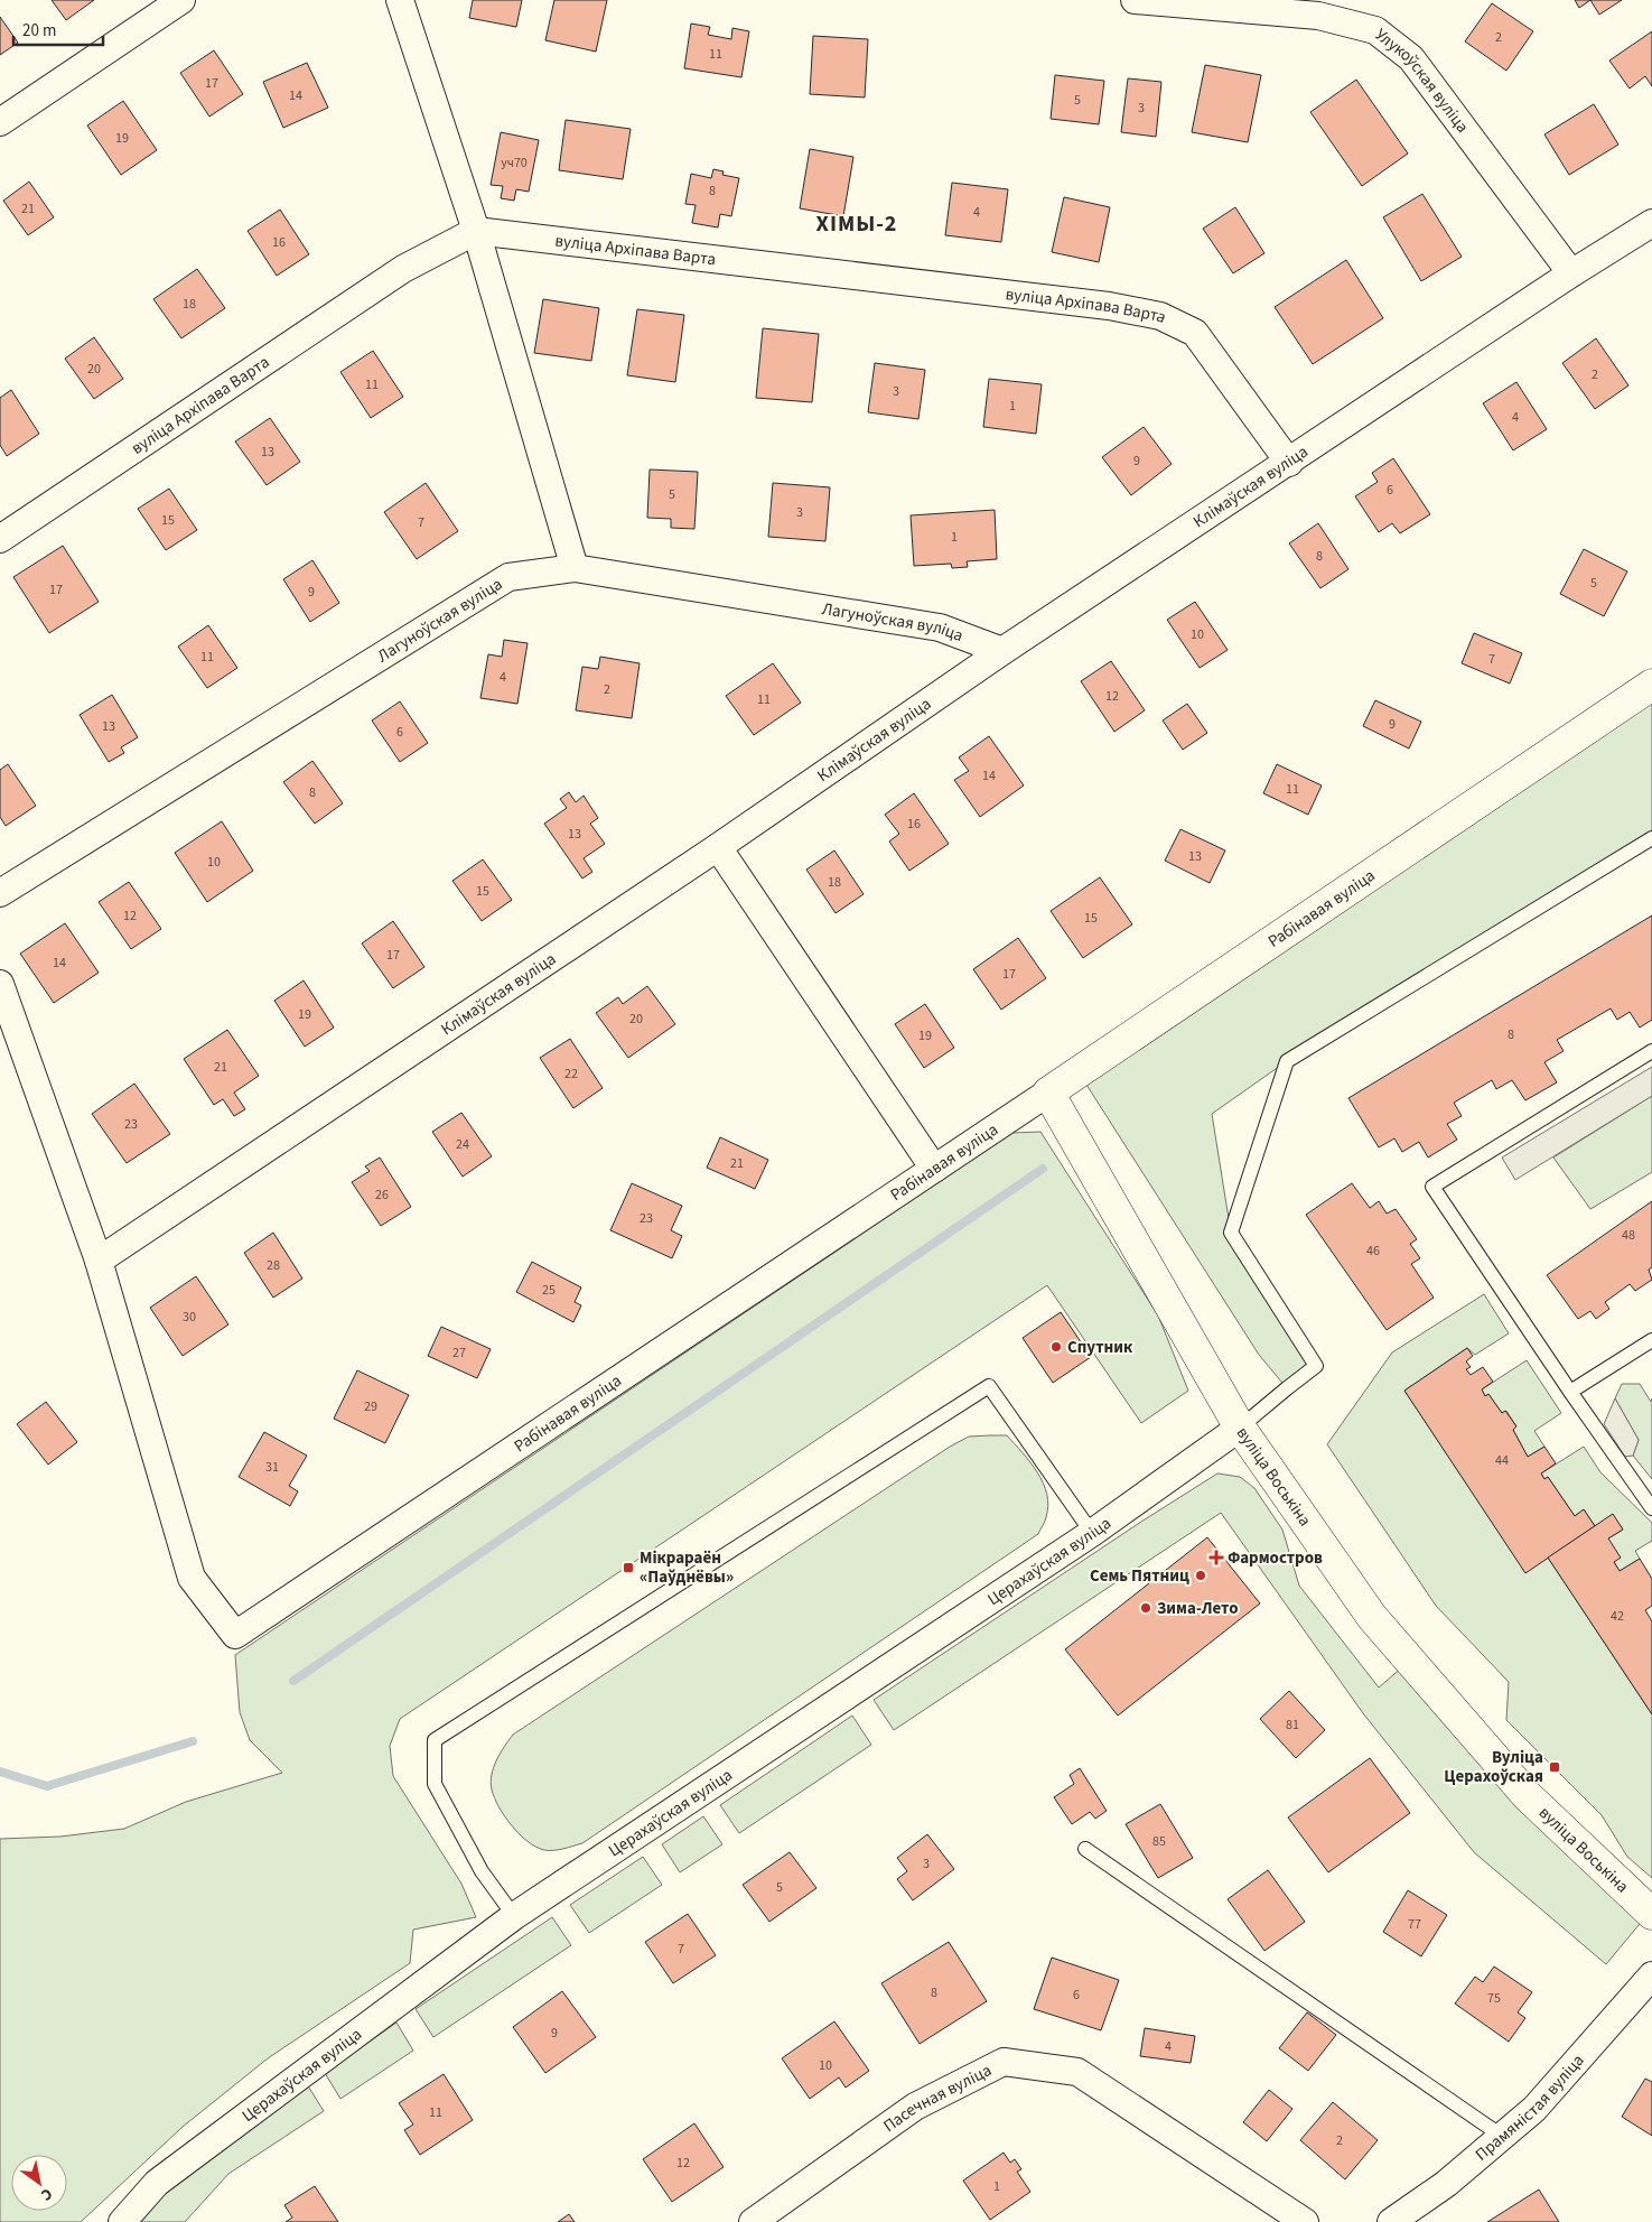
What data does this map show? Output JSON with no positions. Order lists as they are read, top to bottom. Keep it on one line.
{"streets":{"street":["Улукоўская вуліца","вуліца Архіпава Варта","Клімаўская вуліца","Лагуноўская вуліца","Рабінавая вуліца","вуліца Воськіна","Церахаўская вуліца","Пасечная вуліца","Прамяністая вуліца"]},"crossings":[["Улукоўская вуліца","Клімаўская вуліца"],["вуліца Архіпава Варта","Клімаўская вуліца"],["Клімаўская вуліца","Лагуноўская вуліца"],["Клімаўская вуліца","Рабінавая вуліца"],["Рабінавая вуліца","вуліца Воськіна"],["вуліца Воськіна","Церахаўская вуліца"]],"districts":["ХІМЫ-2"],"places":{"other":["Спутник","Семь Пятниц","Зима-Лето"],"health":["Фармостров"],"transit":["Мікрараён «Паўднёвы»","Вуліца Церахоўская"]},"house_numbers":["2","11","17","14","5","3","19","уч70","8","21","4","16","18","20","2","11","3","1","4","13","9","6","5","3","15","7","1","8","5","17","9","10","11","7","4","2","12","11","9","13","6","14","11","8","16","13","13","10","18","15","12","15","17","14","17","19","20","8","19","21","22","23","24","21","26","23","48","46","28","25","30","27","29","44","31","42","81","85","3","5","77","7","8","6","75","9","4","10","11","2","12","1"],"scale_bar":"20 m","north":"bottom right"}
